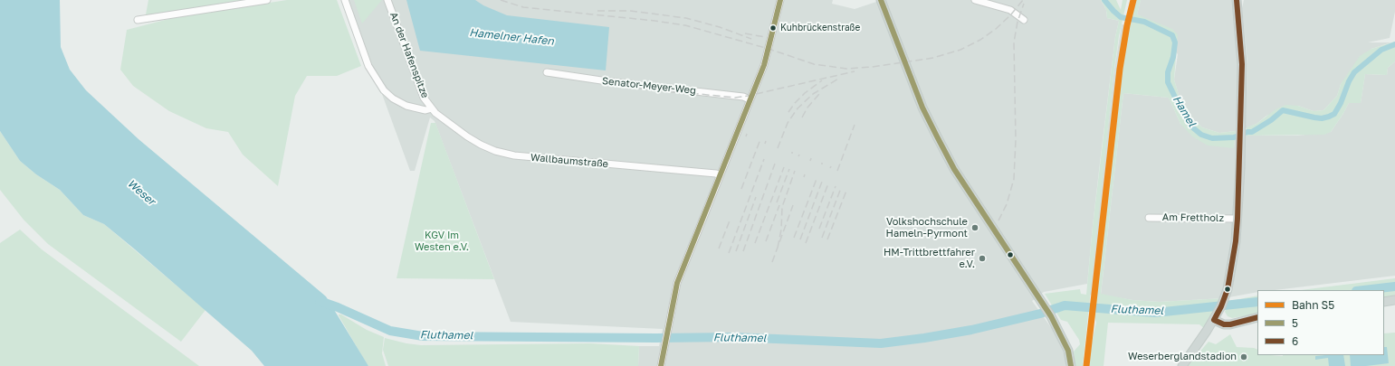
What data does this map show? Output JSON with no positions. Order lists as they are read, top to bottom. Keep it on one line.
{"streets":{"street":["An der Hafenspitze","Senator-Meyer-Weg","Wallbaumstraße","Am Frettholz"]},"crossings":[["An der Hafenspitze","Wallbaumstraße"]],"water":["Hamelner Hafen","Hamel","Weser","Fluthamel"],"parks":["KGV Im Westen e.V."],"places":["Kuhbrückenstraße","Volkshochschule Hameln-Pyrmont","HM-Trittbrettfahrer e.V.","Weserberglandstadion"],"lines":["rail line S5","transit line 5","transit line 6"],"legend":["Bahn S5","5","6"]}
